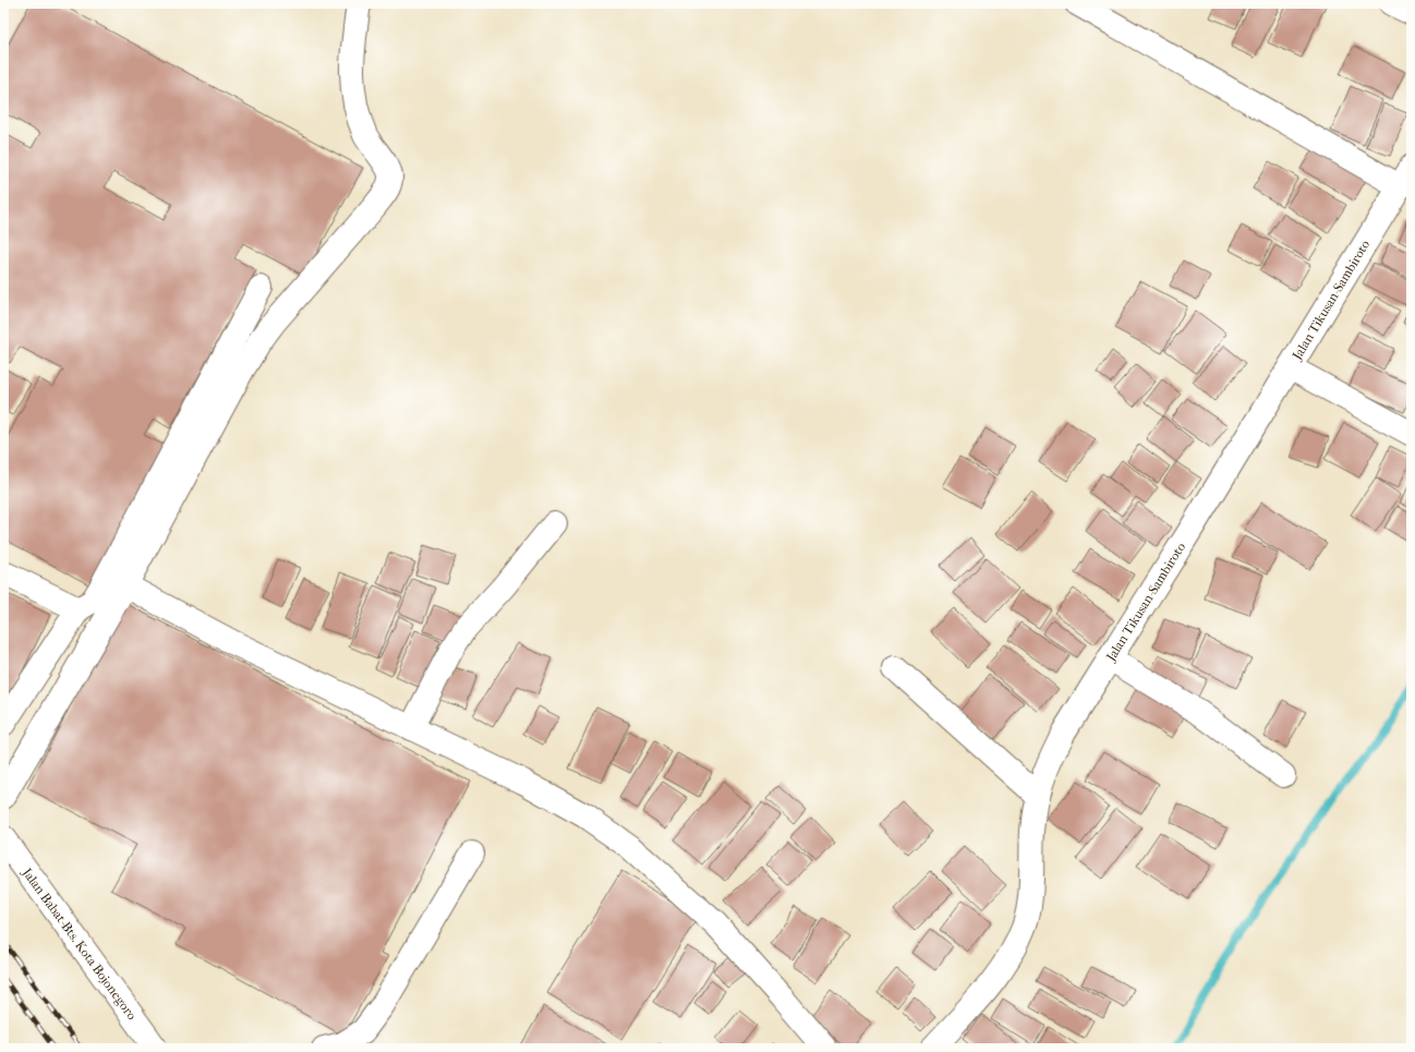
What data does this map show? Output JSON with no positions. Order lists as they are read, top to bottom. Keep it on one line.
{"streets":{"main road":["Jalan Tikusan-Sambiroto","Jalan Babat-Bts. Kota Bojonegoro"]}}
